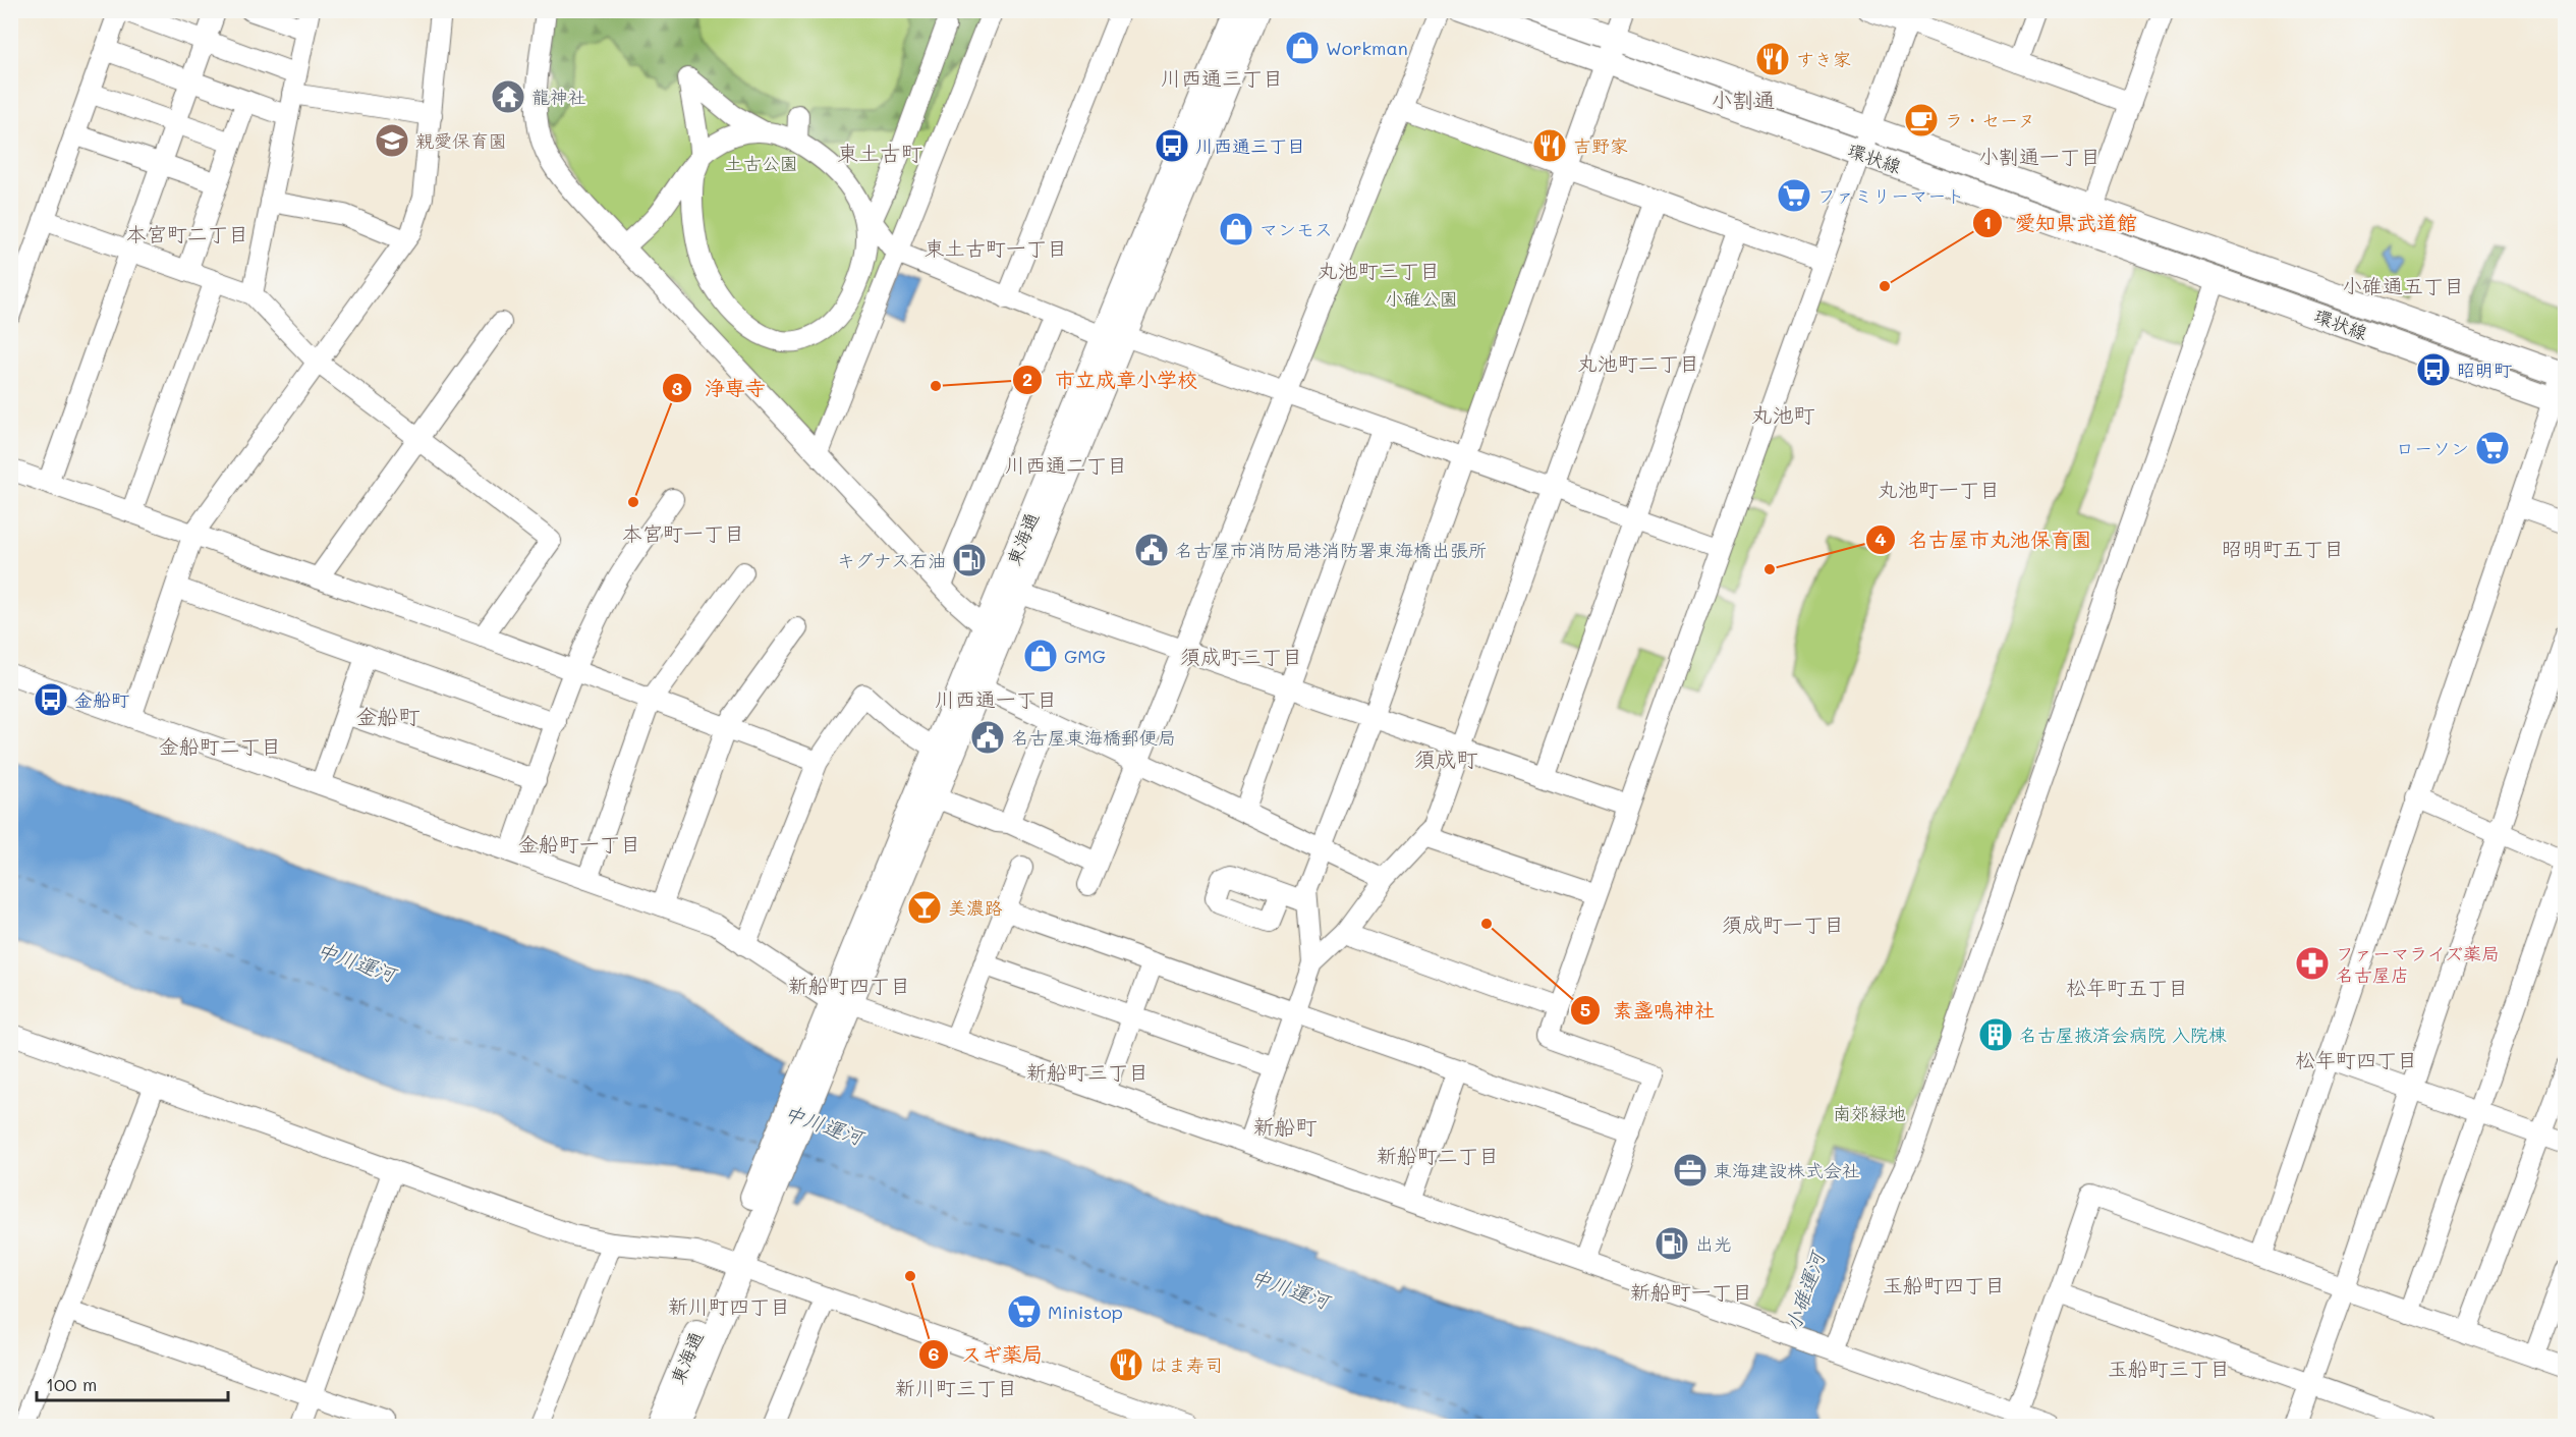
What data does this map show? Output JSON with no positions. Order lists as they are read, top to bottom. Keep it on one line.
{"streets":{"main road":["環状線","東海通"]},"districts":["川西通三丁目","小割通","東土古町","小割通一丁目","本宮町二丁目","東土古町一丁目","丸池町三丁目","小碓通五丁目","丸池町二丁目","丸池町","川西通二丁目","丸池町一丁目","本宮町一丁目","昭明町五丁目","須成町三丁目","川西通一丁目","金船町","金船町二丁目","須成町","金船町一丁目","須成町一丁目","新船町四丁目","松年町五丁目","松年町四丁目","新船町三丁目","新船町","新船町二丁目","玉船町四丁目","新船町一丁目","新川町四丁目","玉船町三丁目","新川町三丁目"],"water":["中川運河","小碓運河"],"parks":["土古公園","小碓公園","南郊緑地"],"places":{"shop":["Workman","マンモス","GMG"],"restaurant":["すき家","吉野家","はま寿司"],"temple":["龍神社"],"cafe":["ラ・セーヌ"],"school or university":["親愛保育園"],"bus stop":["川西通三丁目","昭明町","金船町"],"supermarket":["ファミリーマート","ローソン","Ministop"],"other":["愛知県武道館","市立成章小学校","浄専寺","名古屋市丸池保育園","素盞鳴神社","スギ薬局"],"public building":["名古屋市消防局港消防署東海橋出張所","名古屋東海橋郵便局"],"fuel station":["キグナス石油","出光"],"bar":["美濃路"],"pharmacy":["ファーマライズ薬局 名古屋店"],"building":["名古屋掖済会病院 入院棟"],"office":["東海建設株式会社"]},"scale_bar":"100 m"}
